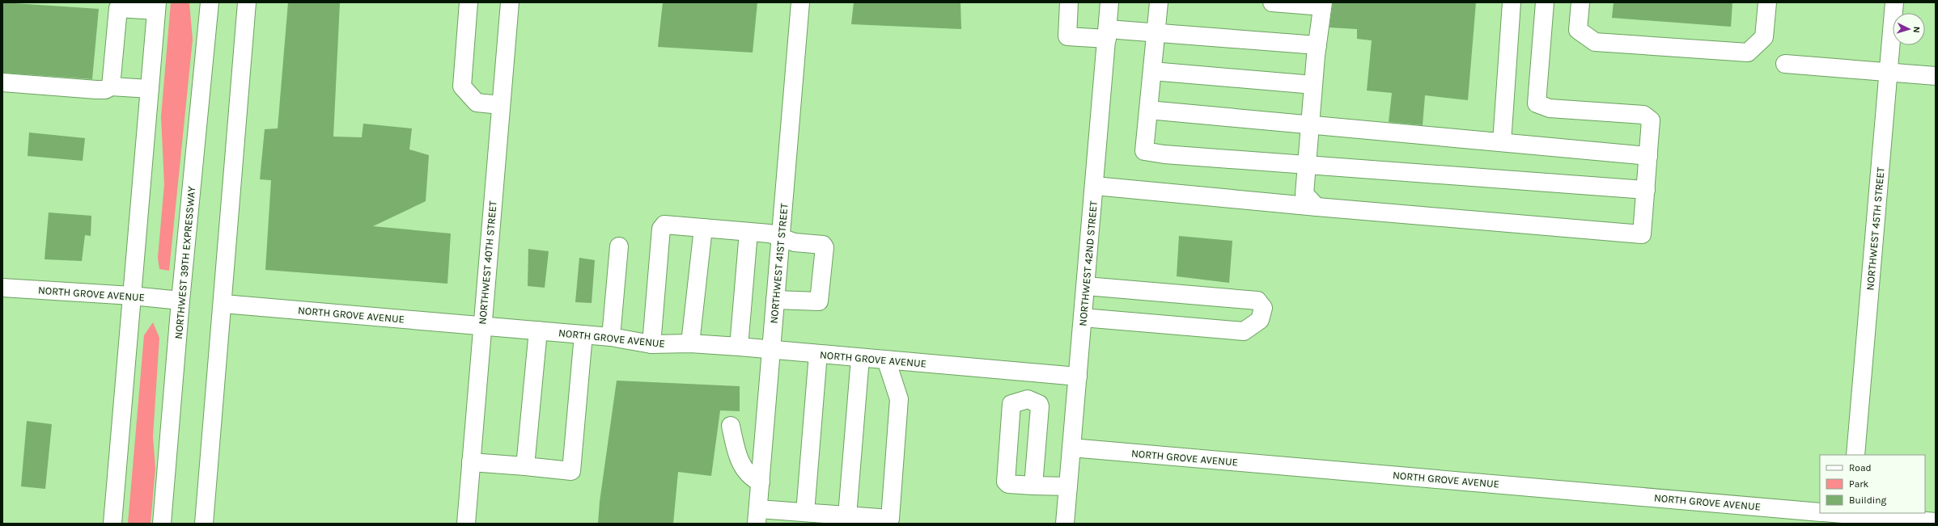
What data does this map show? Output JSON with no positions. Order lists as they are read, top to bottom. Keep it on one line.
{"streets":{"main road":["NORTHWEST 45TH STREET","NORTHWEST 39TH EXPRESSWAY","NORTHWEST 40TH STREET","NORTHWEST 41ST STREET","NORTHWEST 42ND STREET","NORTH GROVE AVENUE"]},"crossings":[["NORTHWEST 39TH EXPRESSWAY","NORTH GROVE AVENUE"],["NORTHWEST 40TH STREET","NORTH GROVE AVENUE"],["NORTHWEST 41ST STREET","NORTH GROVE AVENUE"],["NORTHWEST 42ND STREET","NORTH GROVE AVENUE"]],"legend":["Road","Park","Building"],"north":"right"}
